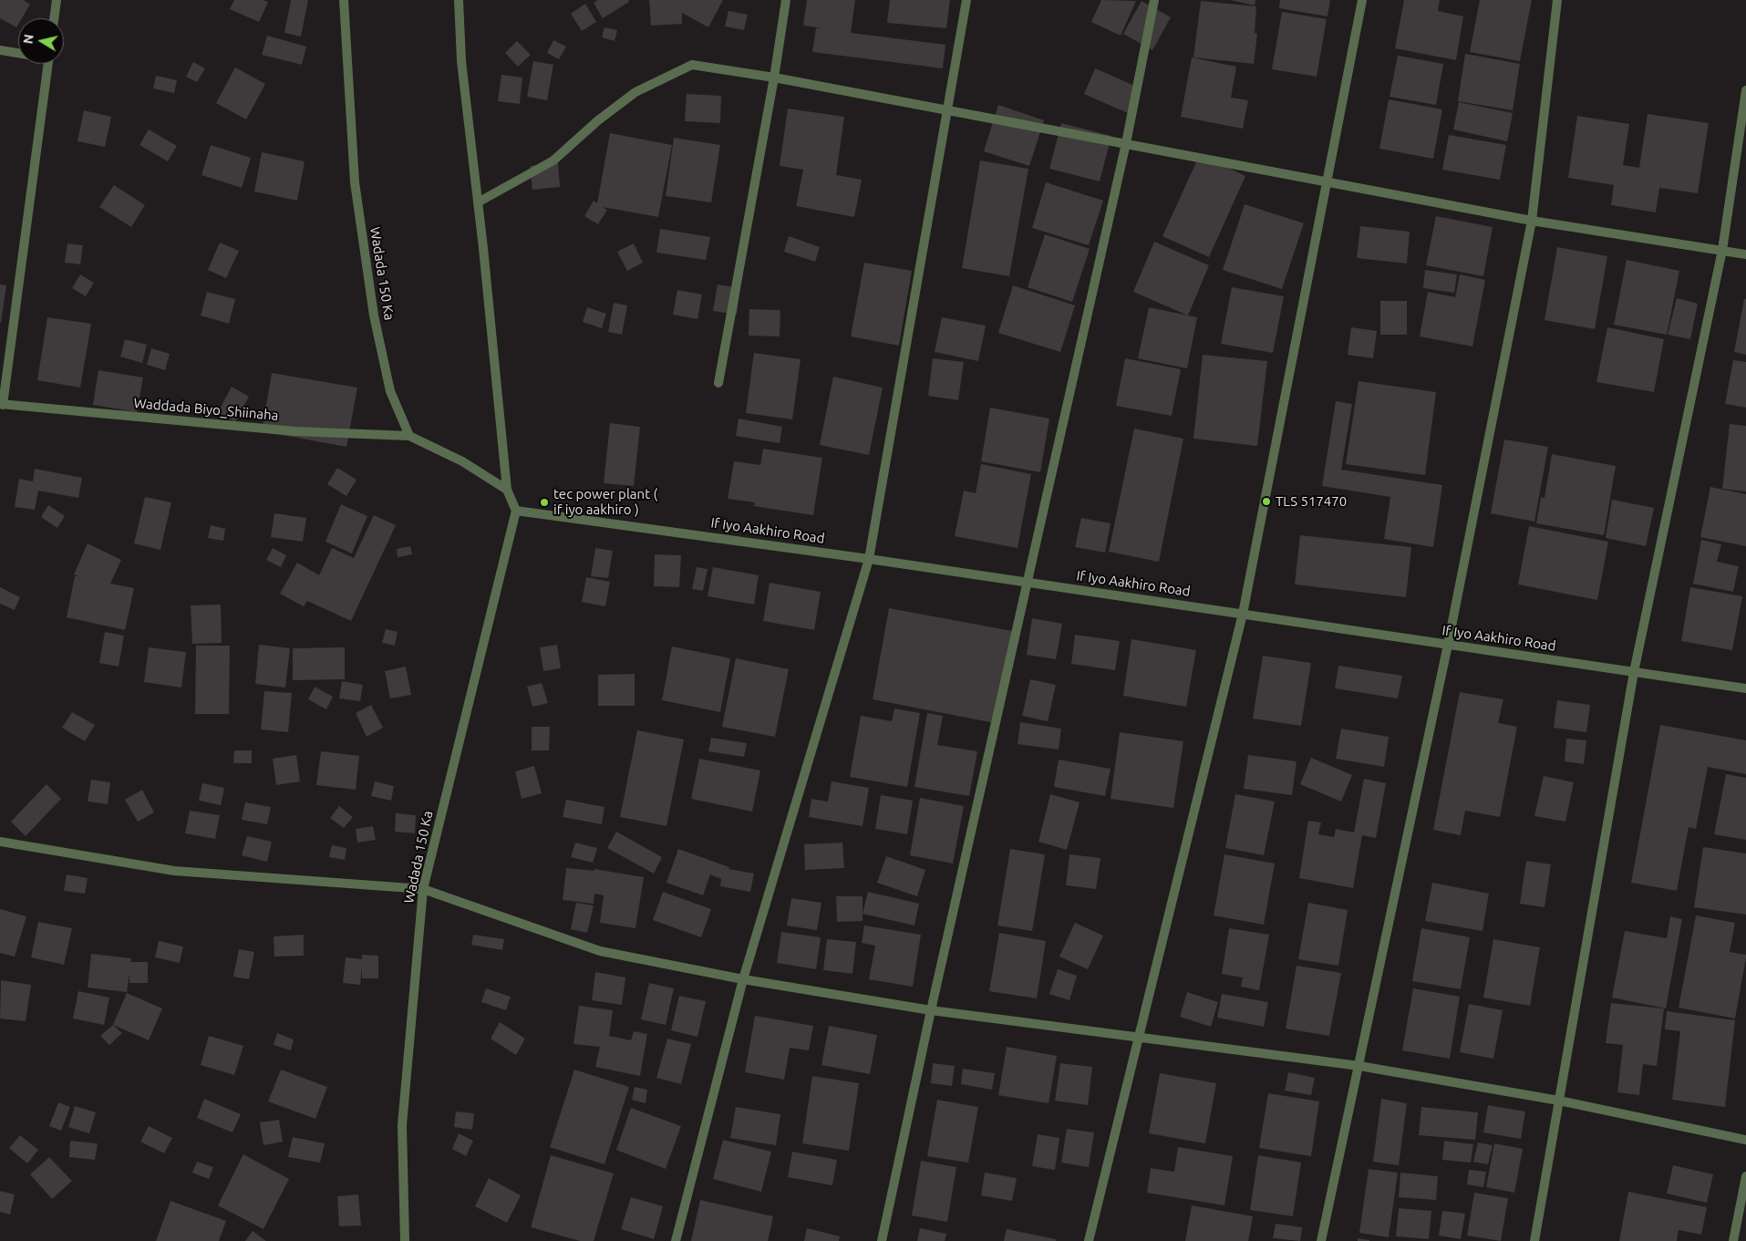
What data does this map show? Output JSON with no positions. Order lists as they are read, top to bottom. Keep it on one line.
{"streets":{"street":["Wadada 150 Ka","Waddada Biyo_Shiinaha","If Iyo Aakhiro Road"]},"crossings":[["Wadada 150 Ka","Waddada Biyo_Shiinaha"],["Wadada 150 Ka","If Iyo Aakhiro Road"]],"places":["TLS 517470","tec power plant ( if iyo aakhiro )"],"north":"left"}
